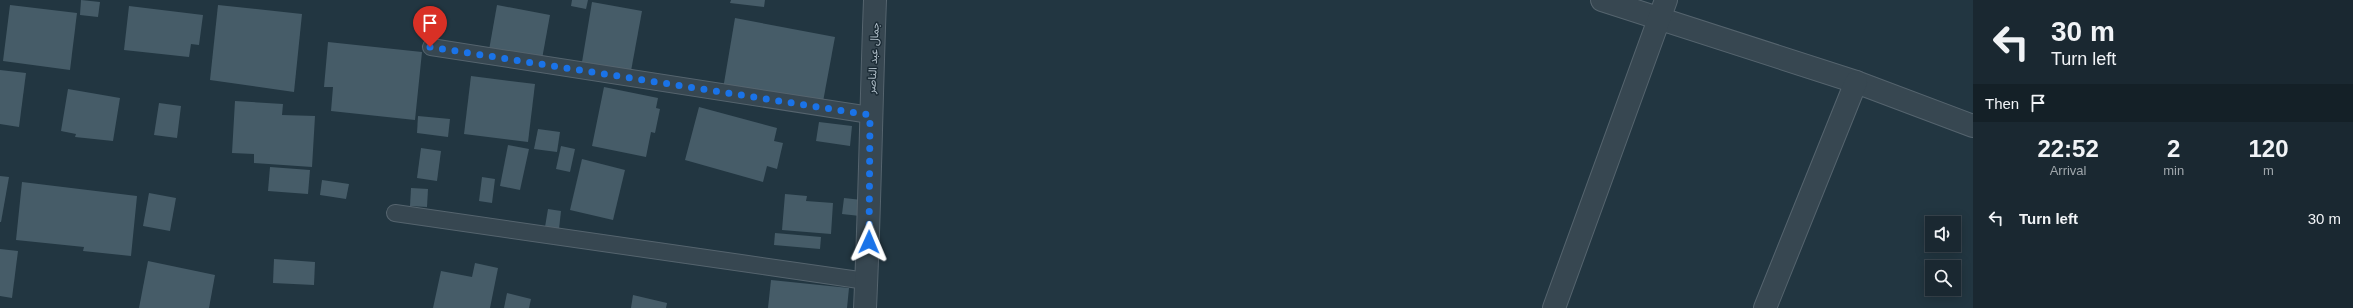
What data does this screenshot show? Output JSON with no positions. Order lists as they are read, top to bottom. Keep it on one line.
{"streets":{"street":["جمال عبد الناصر"]},"page":{"turn":["30 m","Turn left"],"then":"Then","eta":["22:52","Arrival","2","min","120","m"],"list":[{"name":"Turn left","value":"30 m"}]}}
